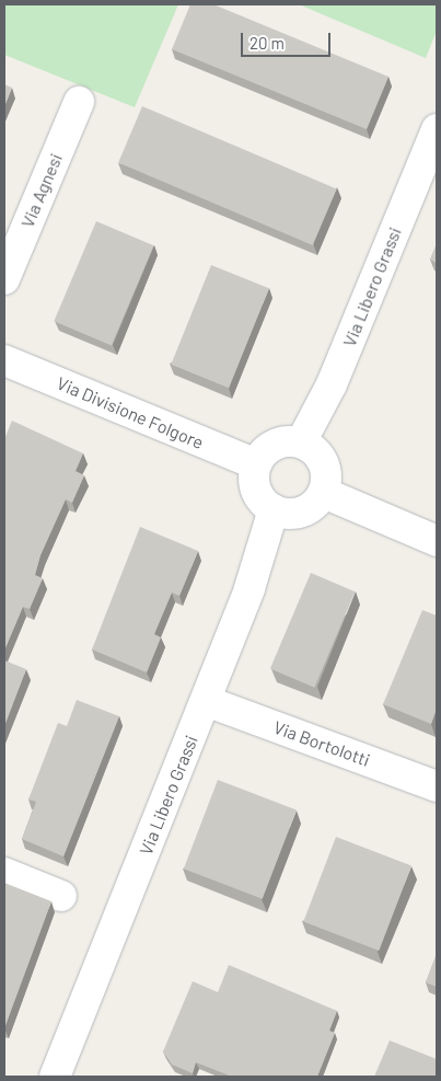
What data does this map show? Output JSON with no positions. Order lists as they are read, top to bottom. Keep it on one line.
{"streets":{"street":["Via Agnesi","Via Libero Grassi","Via Divisione Folgore","Via Bortolotti"]},"crossings":[["Via Libero Grassi","Via Divisione Folgore"],["Via Libero Grassi","Via Bortolotti"]],"scale_bar":"20 m"}
